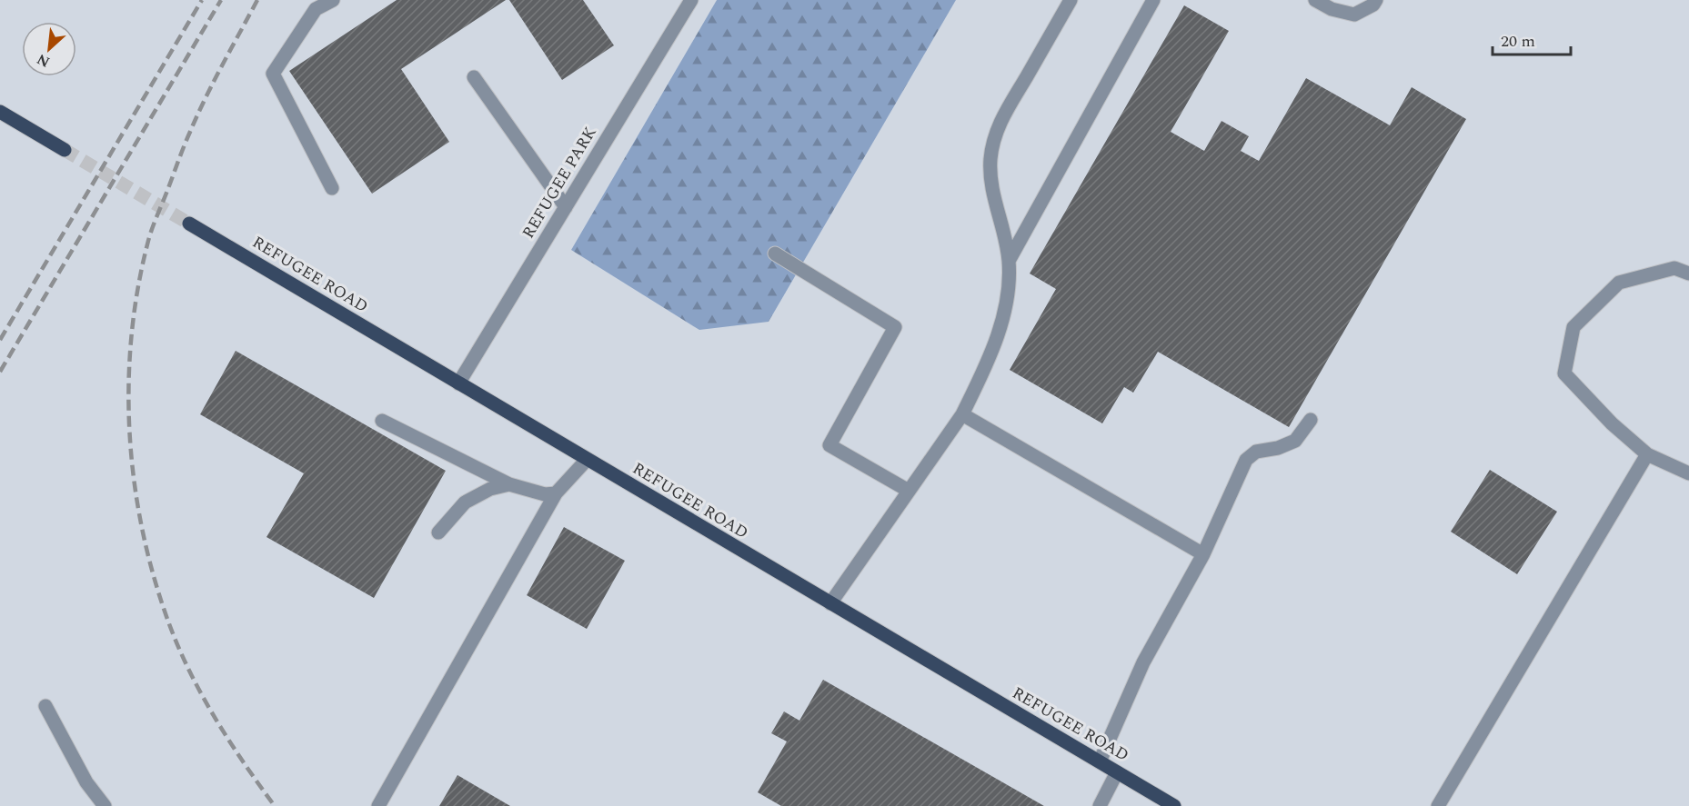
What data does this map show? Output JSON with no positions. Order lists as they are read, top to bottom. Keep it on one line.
{"streets":{"main road":["REFUGEE ROAD"],"street":["REFUGEE PARK"]},"crossings":[["REFUGEE PARK","REFUGEE ROAD"]],"scale_bar":"20 m","north":"bottom left"}
